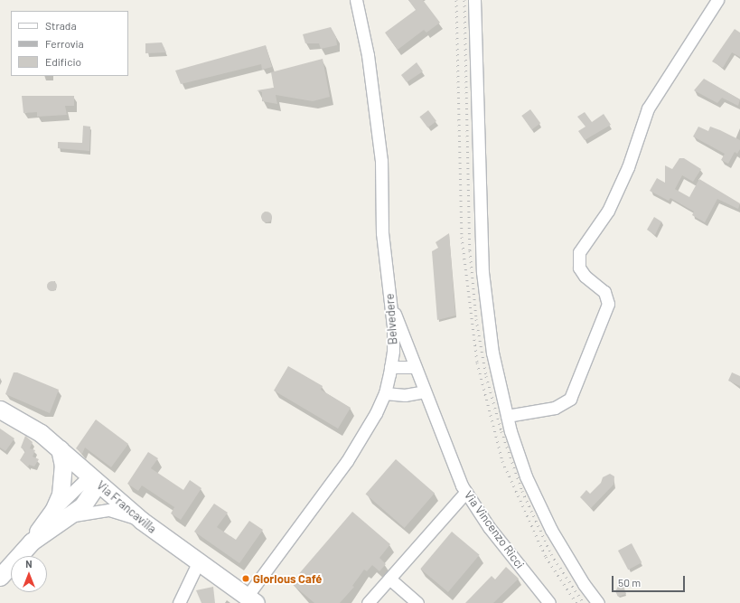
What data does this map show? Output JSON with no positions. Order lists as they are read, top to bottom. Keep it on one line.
{"streets":{"main road":["Via Francavilla"],"street":["Belvedere","Via Vincenzo Ricci"]},"crossings":[["Belvedere","Via Francavilla"],["Belvedere","Via Vincenzo Ricci"]],"places":["Glorious Café"],"legend":["Strada","Ferrovia","Edificio"],"scale_bar":"50 m","north":"top"}
